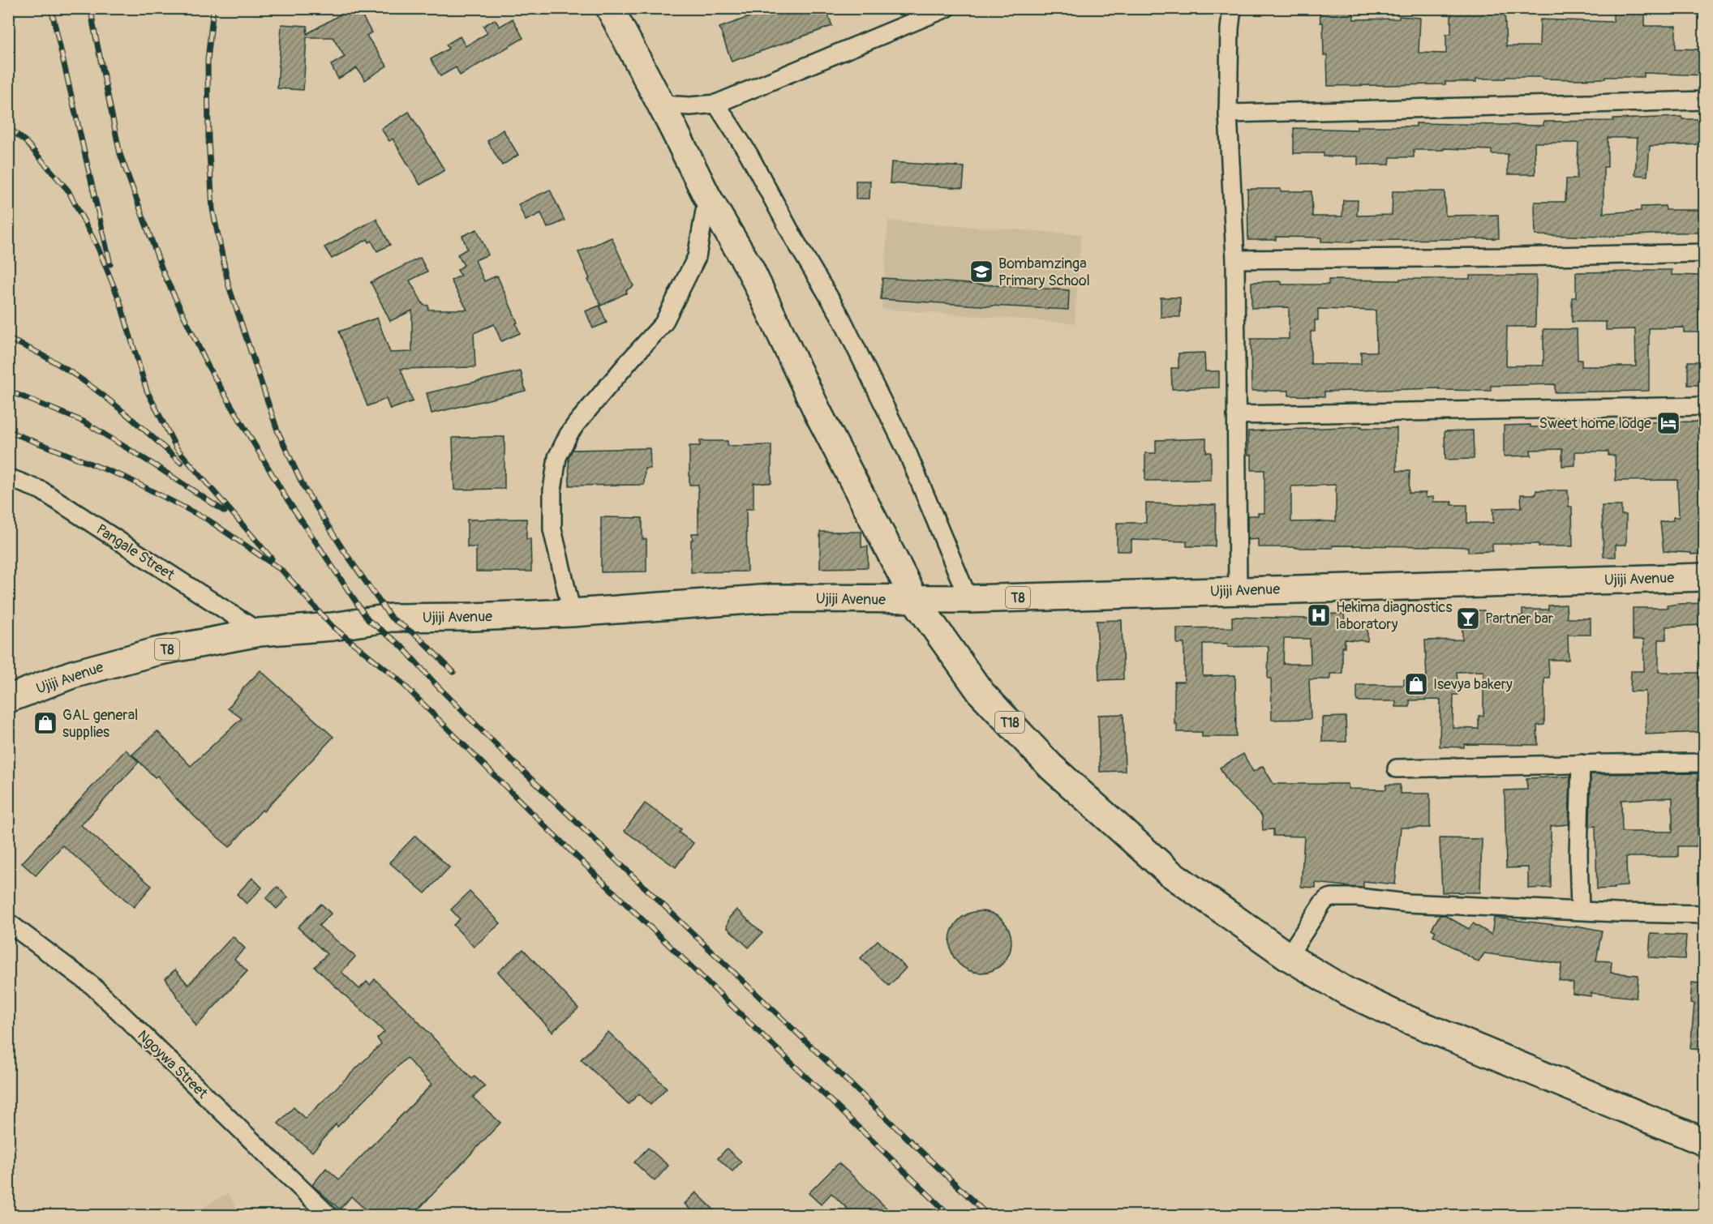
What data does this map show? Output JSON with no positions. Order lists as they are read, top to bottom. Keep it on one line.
{"streets":{"highway":["Ujiji Avenue","T8","T18"],"street":["Pangale Street","Ngoywa Street"]},"crossings":[["Pangale Street","Ujiji Avenue"],["Ujiji Avenue","T18"]],"places":{"school or university":["Bombamzinga Primary School"],"hotel":["Sweet home lodge"],"hospital":["Hekima diagnostics laboratory"],"bar":["Partner bar"],"shop":["Isevya bakery","GAL general supplies"]}}
